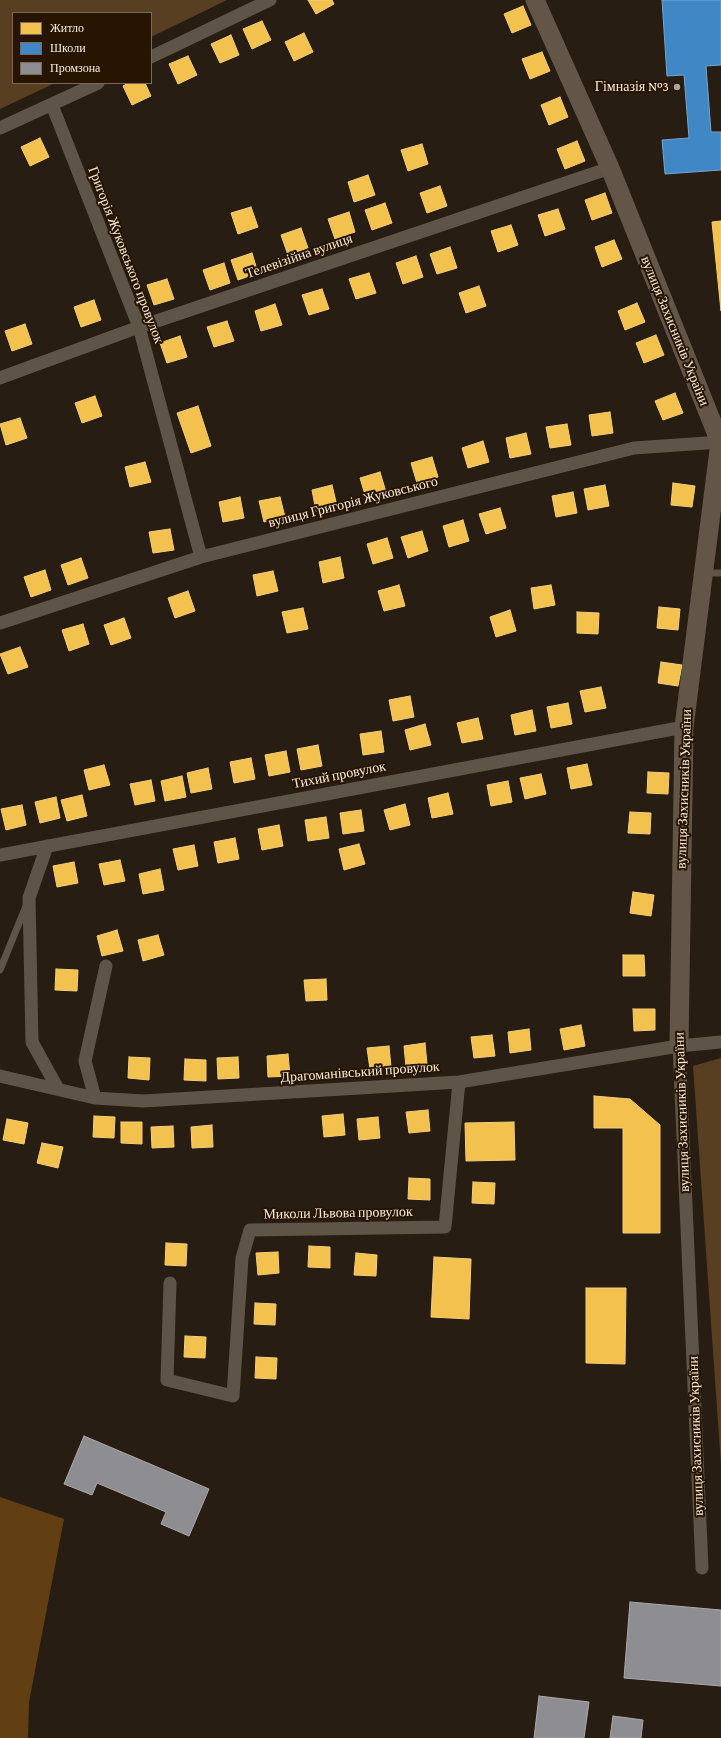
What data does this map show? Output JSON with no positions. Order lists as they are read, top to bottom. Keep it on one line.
{"streets":{"street":["Григорія Жуковського провулок","Телевізійна вулиця","вулиця Захисників України","вулиця Григорія Жуковського","Тихий провулок","Драгоманівський провулок","Миколи Львова провулок"]},"crossings":[["Григорія Жуковського провулок","Телевізійна вулиця"],["Григорія Жуковського провулок","вулиця Григорія Жуковського"],["Телевізійна вулиця","вулиця Захисників України"],["вулиця Захисників України","вулиця Григорія Жуковського"],["вулиця Захисників України","Тихий провулок"],["вулиця Захисників України","Драгоманівський провулок"],["Драгоманівський провулок","Миколи Львова провулок"]],"places":["Гімназія №3"],"legend":["Житло","Школи","Промзона"]}
